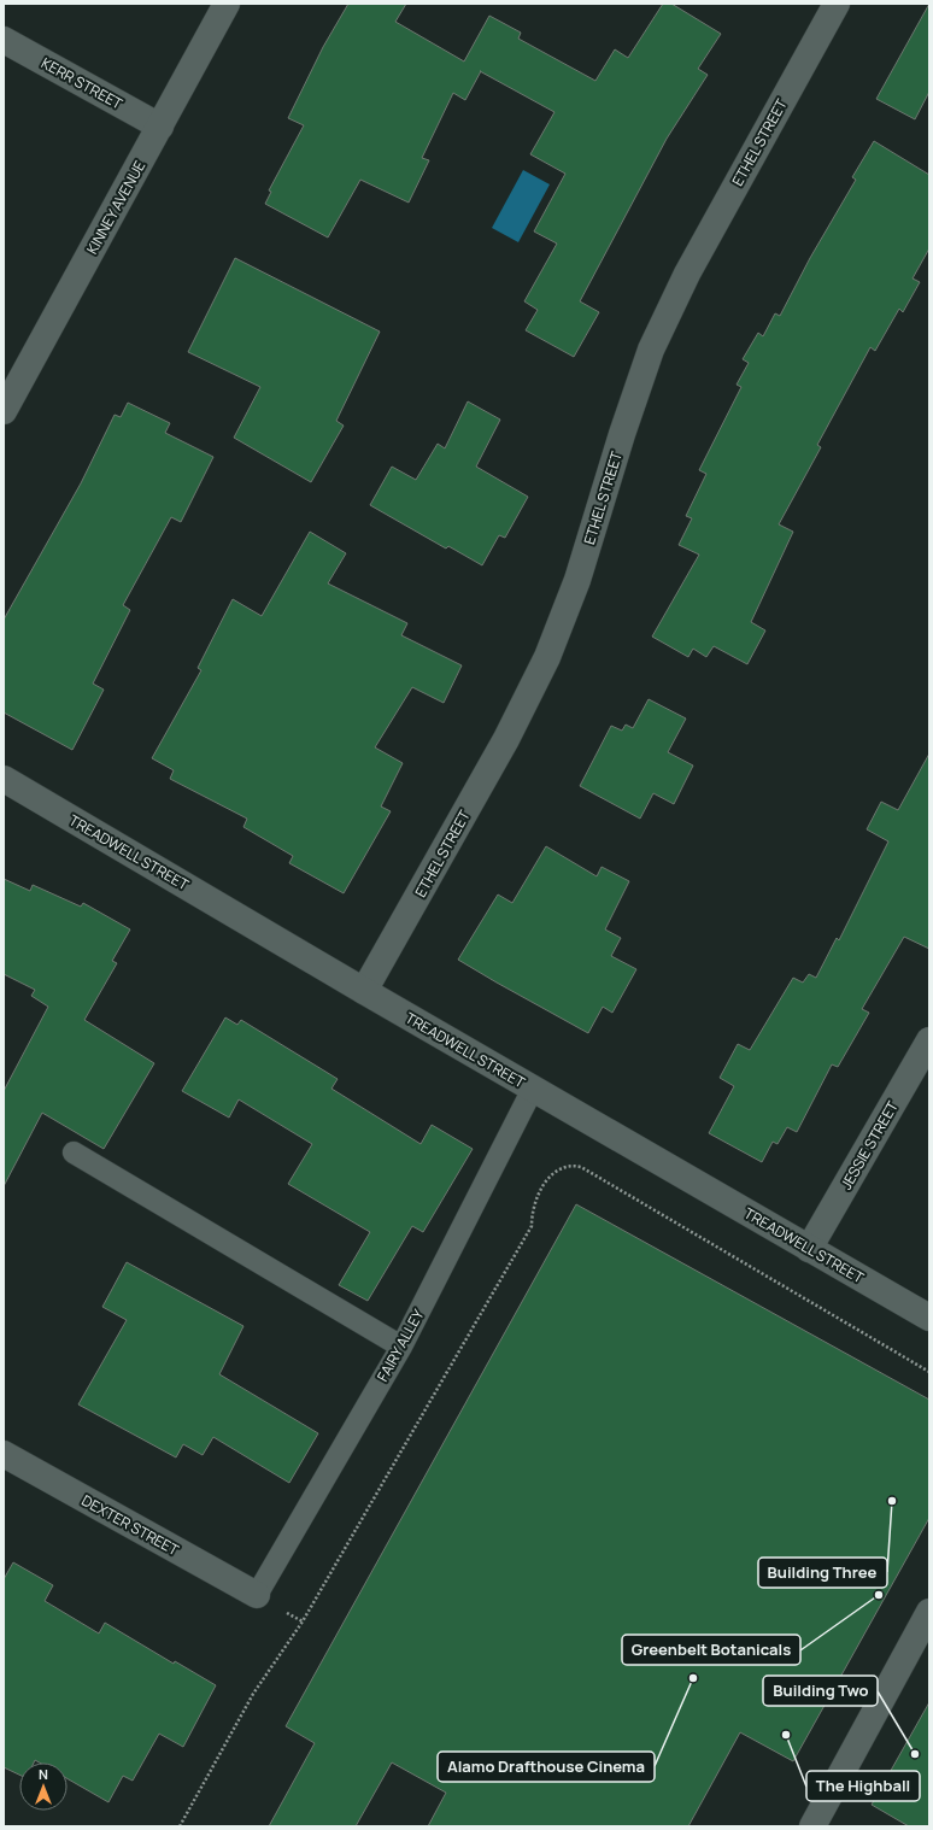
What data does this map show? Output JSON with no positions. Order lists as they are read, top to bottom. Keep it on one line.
{"streets":{"street":["KERR STREET","ETHEL STREET","KINNEY AVENUE","TREADWELL STREET","JESSIE STREET","DEXTER STREET"],"lane":["FAIRY ALLEY"]},"crossings":[["KERR STREET","KINNEY AVENUE"],["ETHEL STREET","TREADWELL STREET"],["TREADWELL STREET","JESSIE STREET"],["TREADWELL STREET","FAIRY ALLEY"],["FAIRY ALLEY","DEXTER STREET"]],"places":["Building Three","Greenbelt Botanicals","Alamo Drafthouse Cinema","The Highball","Building Two"],"north":"top"}
